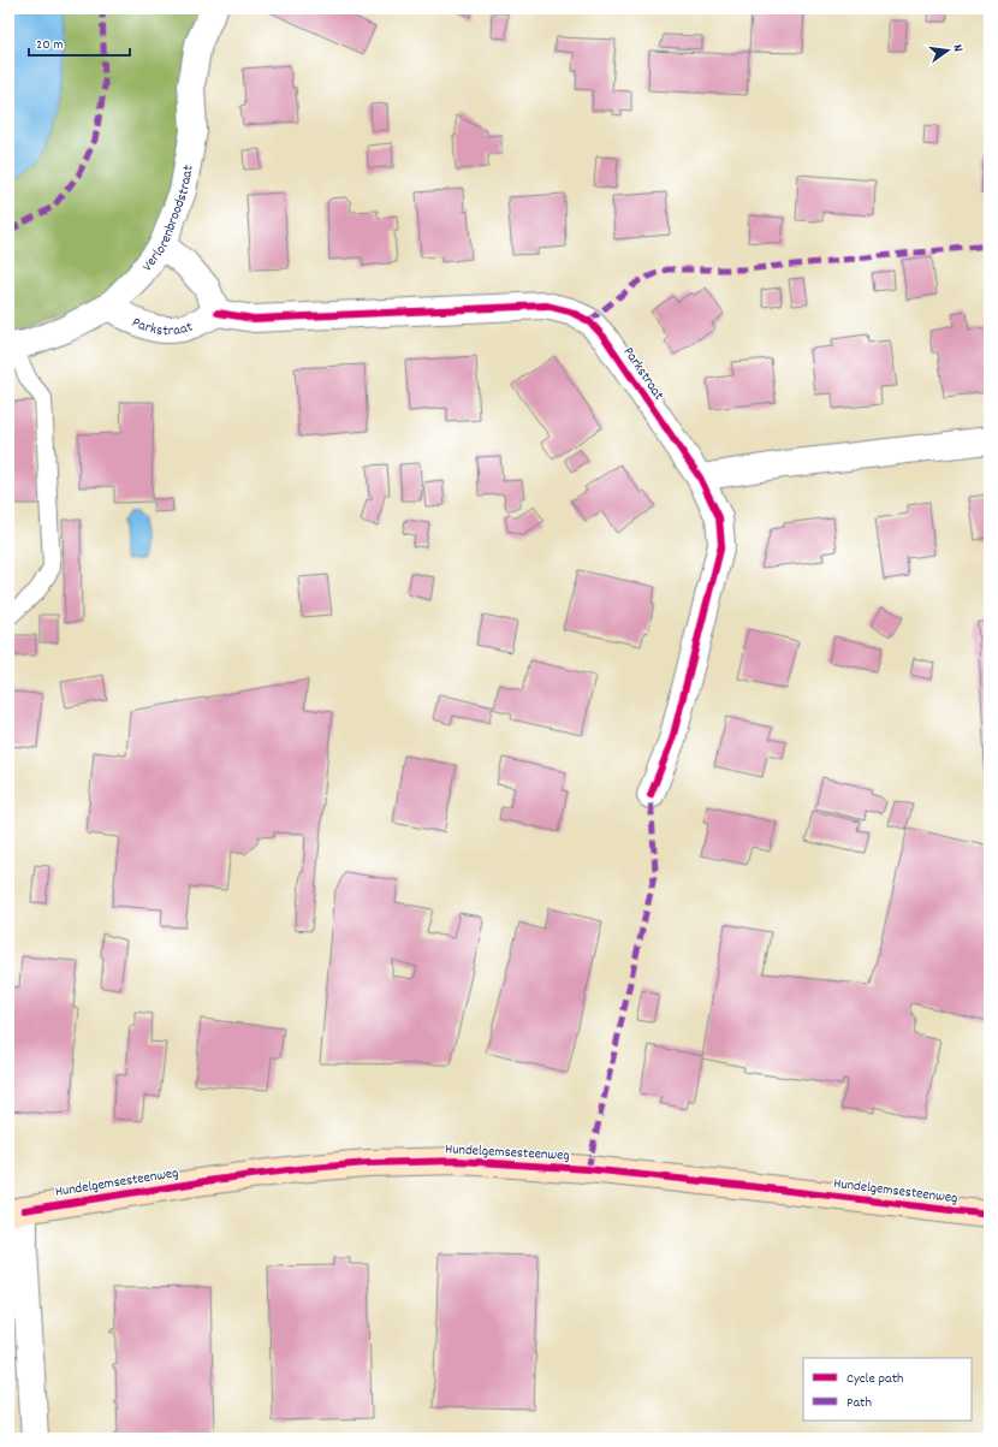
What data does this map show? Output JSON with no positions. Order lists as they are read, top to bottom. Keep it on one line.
{"streets":{"main road":["Hundelgemsesteenweg"],"street":["Verlorenbroodstraat","Parkstraat"]},"crossings":[["Verlorenbroodstraat","Parkstraat"]],"legend":["Cycle path","Path"],"scale_bar":"20 m","north":"right"}
